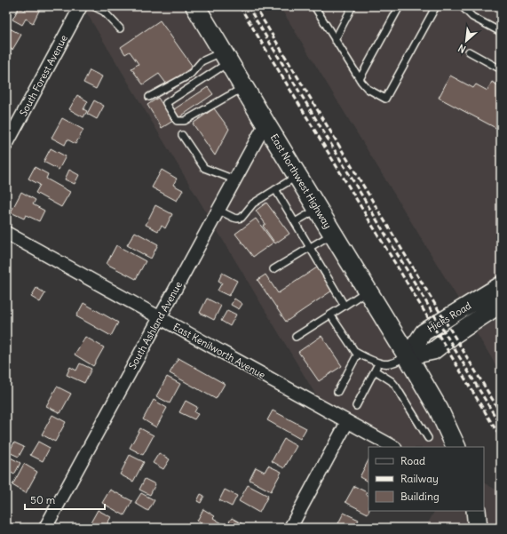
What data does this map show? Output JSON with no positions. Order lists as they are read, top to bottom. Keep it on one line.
{"streets":{"main road":["East Northwest Highway","Hicks Road"],"street":["South Forest Avenue","South Ashland Avenue","East Kenilworth Avenue"]},"crossings":[["East Northwest Highway","Hicks Road"],["East Northwest Highway","South Ashland Avenue"],["South Ashland Avenue","East Kenilworth Avenue"]],"legend":["Road","Railway","Building"],"scale_bar":"50 m","north":"bottom left"}
